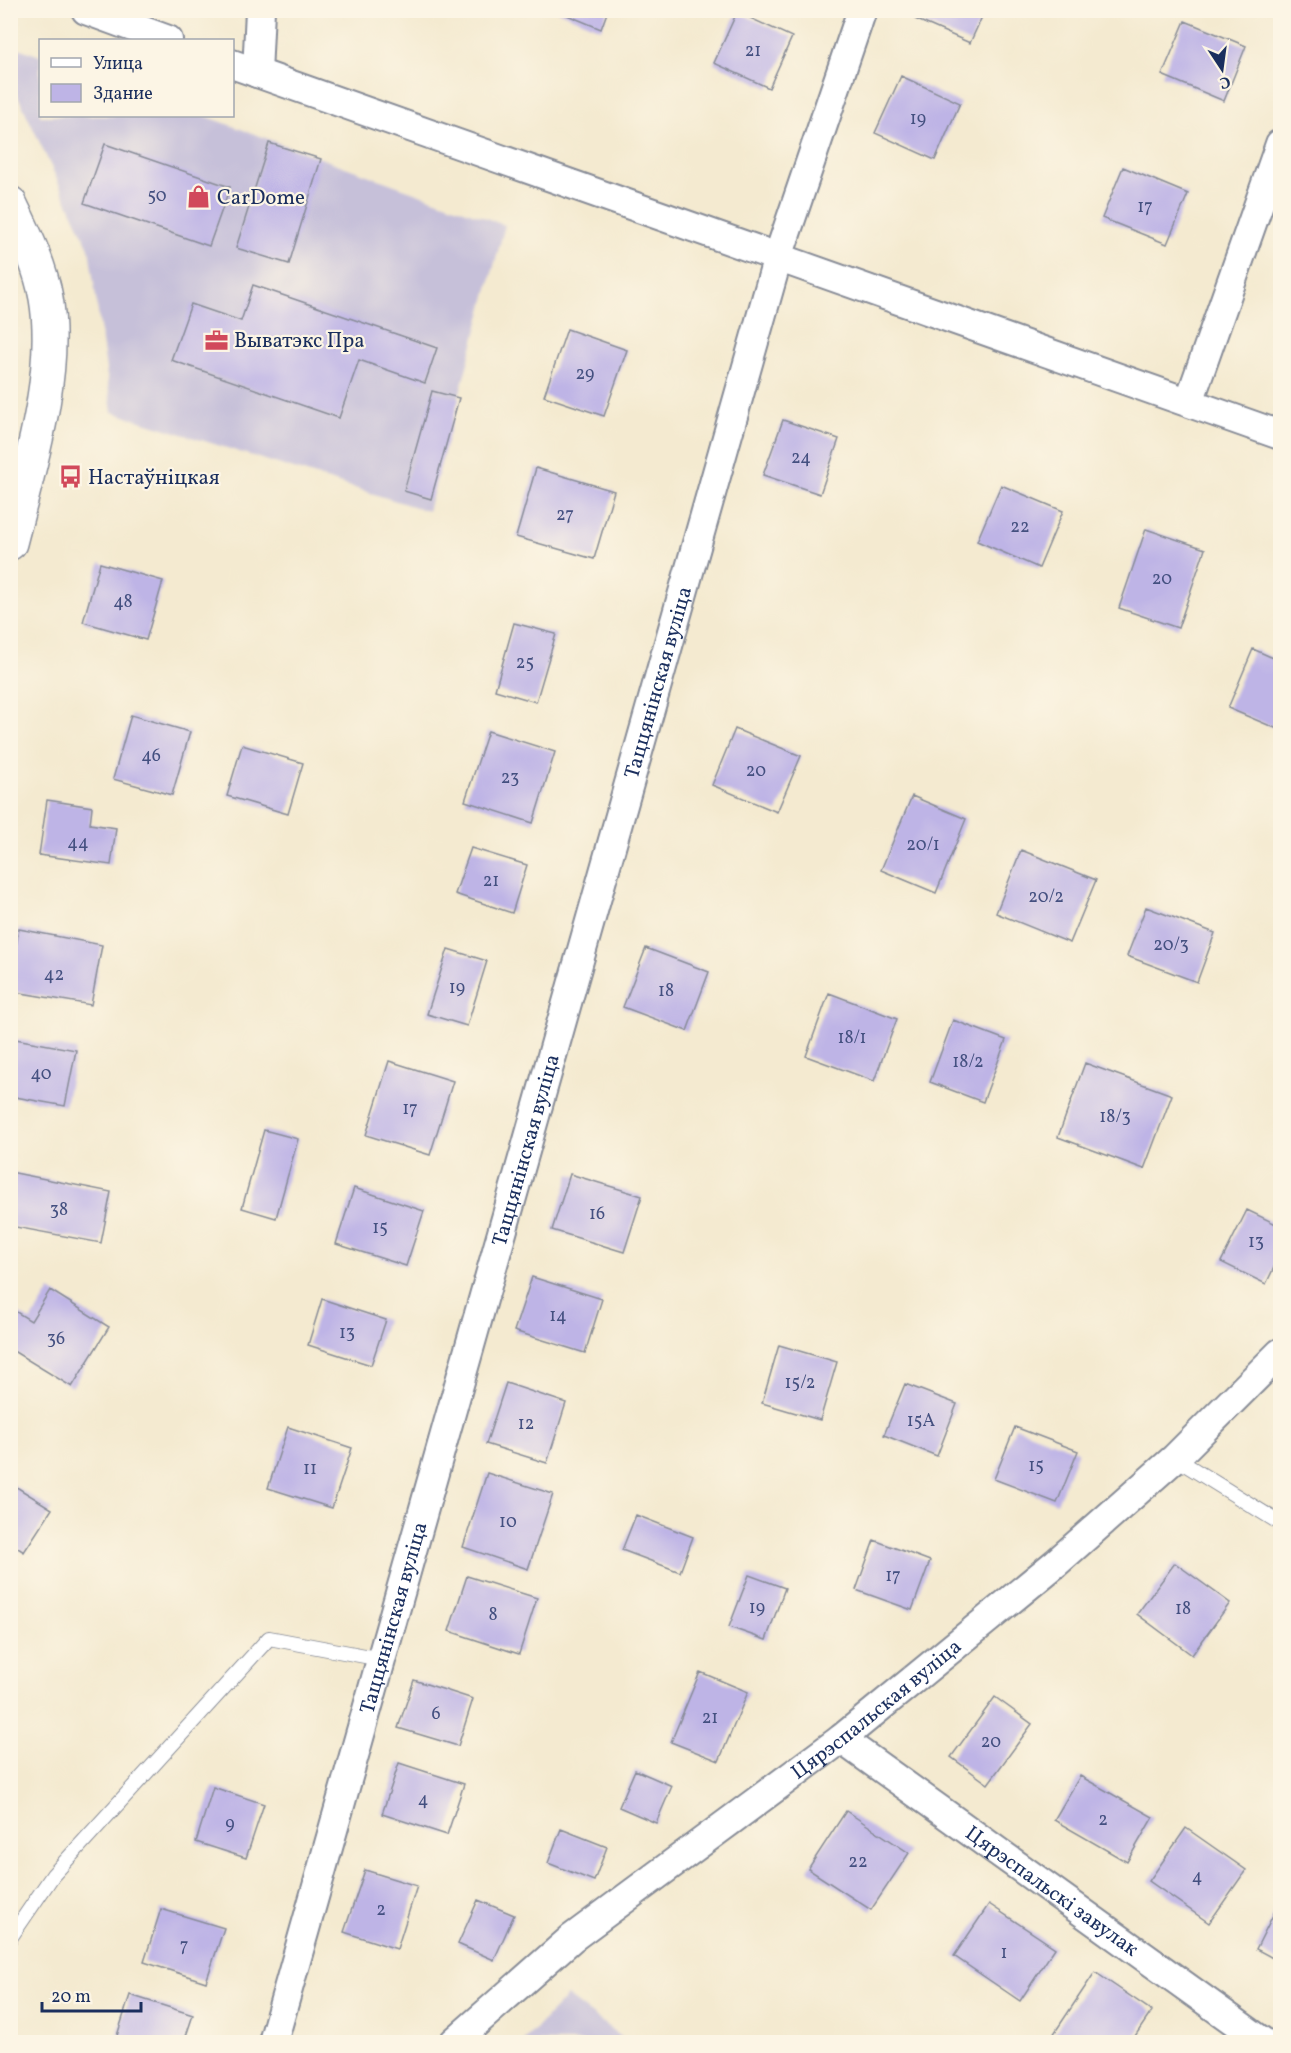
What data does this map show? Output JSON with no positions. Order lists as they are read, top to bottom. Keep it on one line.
{"streets":{"street":["Таццянінская вуліца","Цярэспальская вуліца","Цярэспальскі завулак"]},"crossings":[["Цярэспальская вуліца","Цярэспальскі завулак"]],"places":{"shop":["CarDome"],"office":["Выватэкс Пра"],"bus stop":["Настаўніцкая"]},"house_numbers":["21","19","50","17","29","24","27","22","20","48","25","46","20","23","44","20/1","21","20/2","20/3","42","19","18","18/1","18/2","40","17","18/3","38","16","15","13","14","13","36","15/2","15А","12","15","11","10","17","19","18","8","6","21","20","4","2","9","22","4","2","7","1"],"legend":["Улица","Здание"],"scale_bar":"20 m","north":"bottom"}
